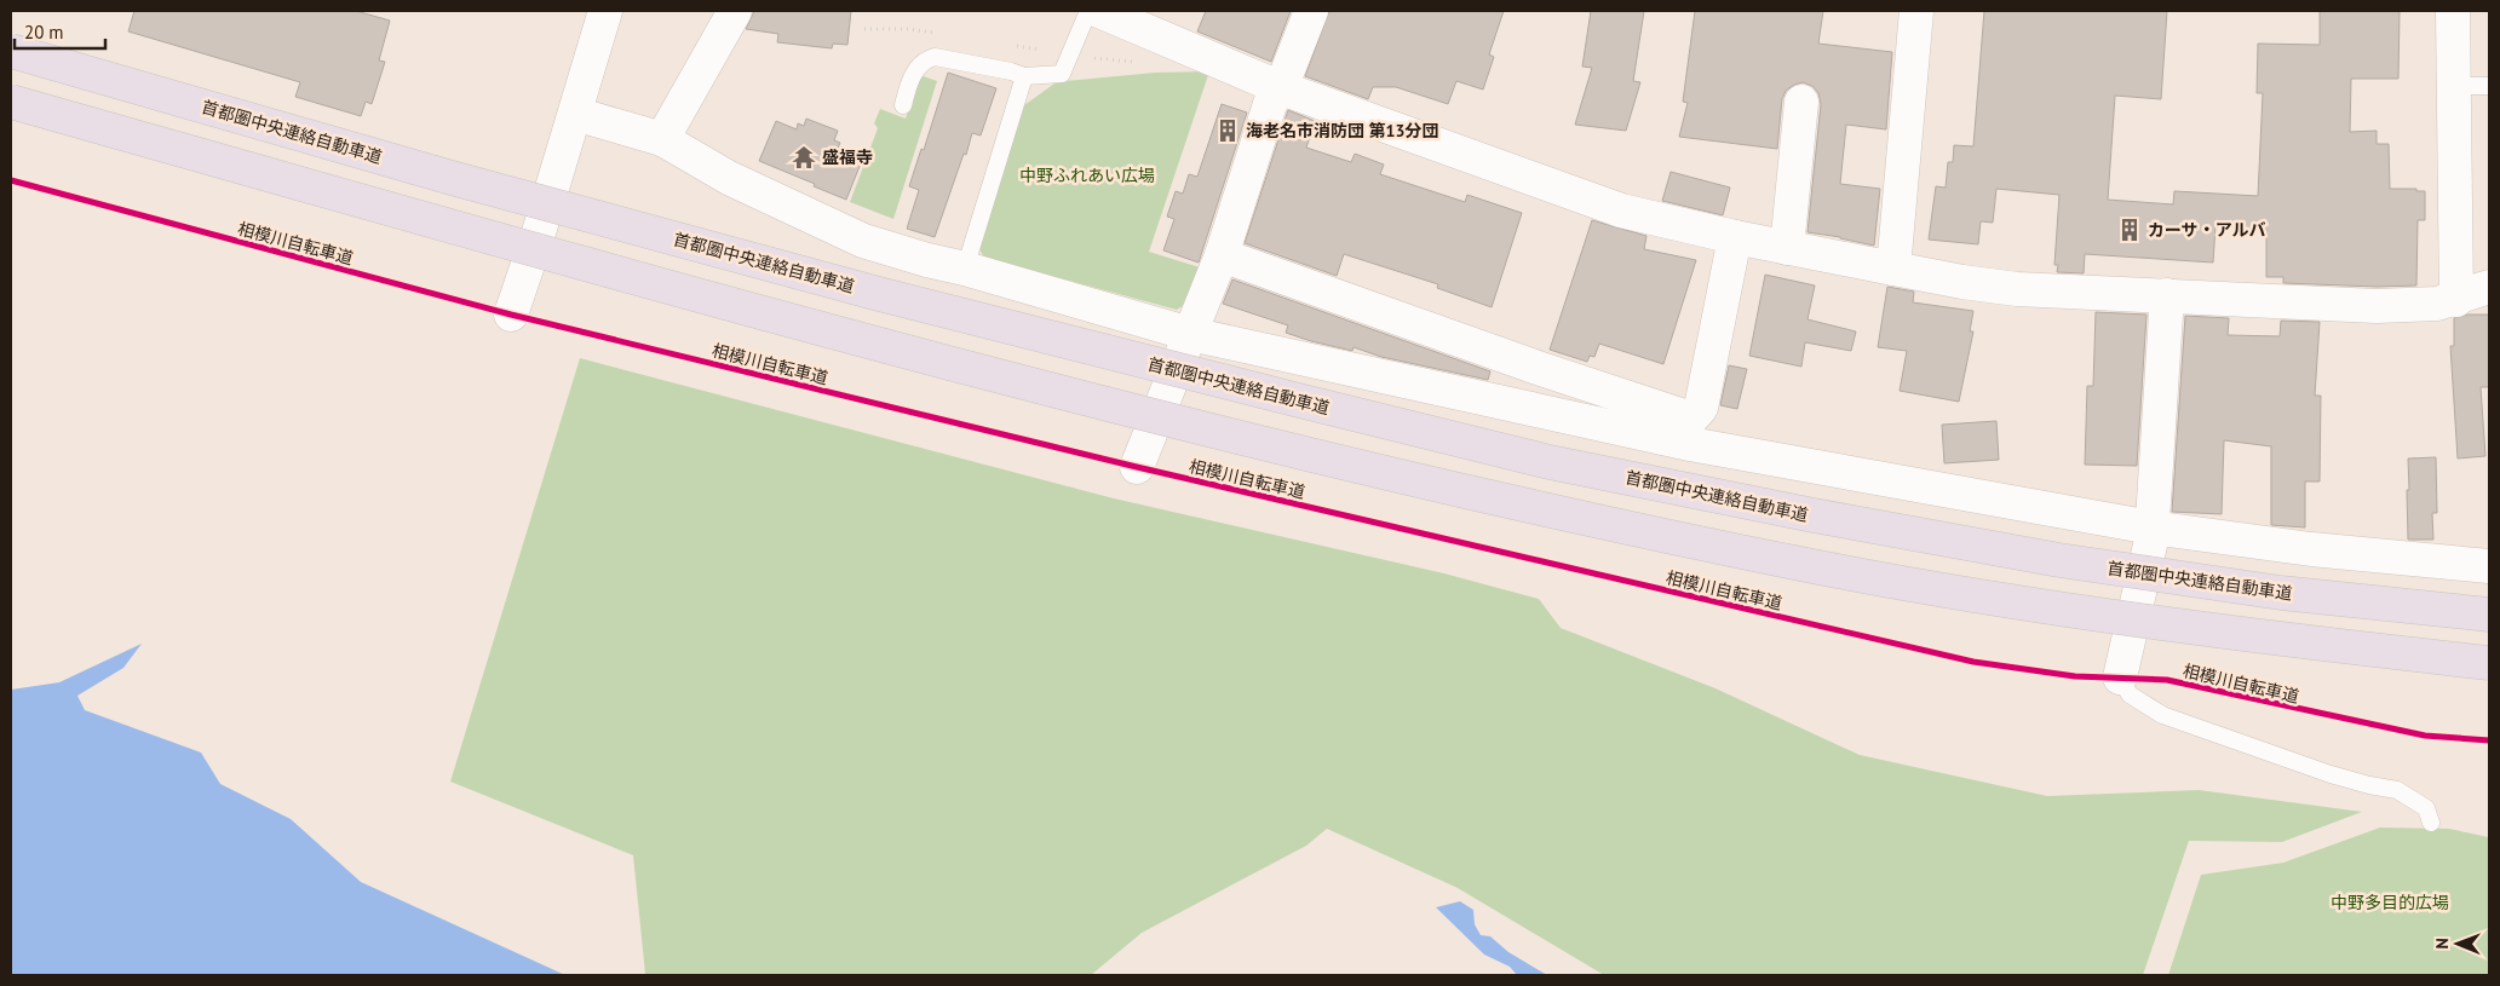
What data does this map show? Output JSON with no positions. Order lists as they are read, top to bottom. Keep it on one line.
{"streets":{"highway":["首都圏中央連絡自動車道"],"cycle path":["相模川自転車道"]},"parks":["中野ふれあい広場","中野多目的広場"],"places":{"building":["海老名市消防団 第13分団","カーサ・アルバ"],"temple":["盛福寺"]},"scale_bar":"20 m","north":"left"}
